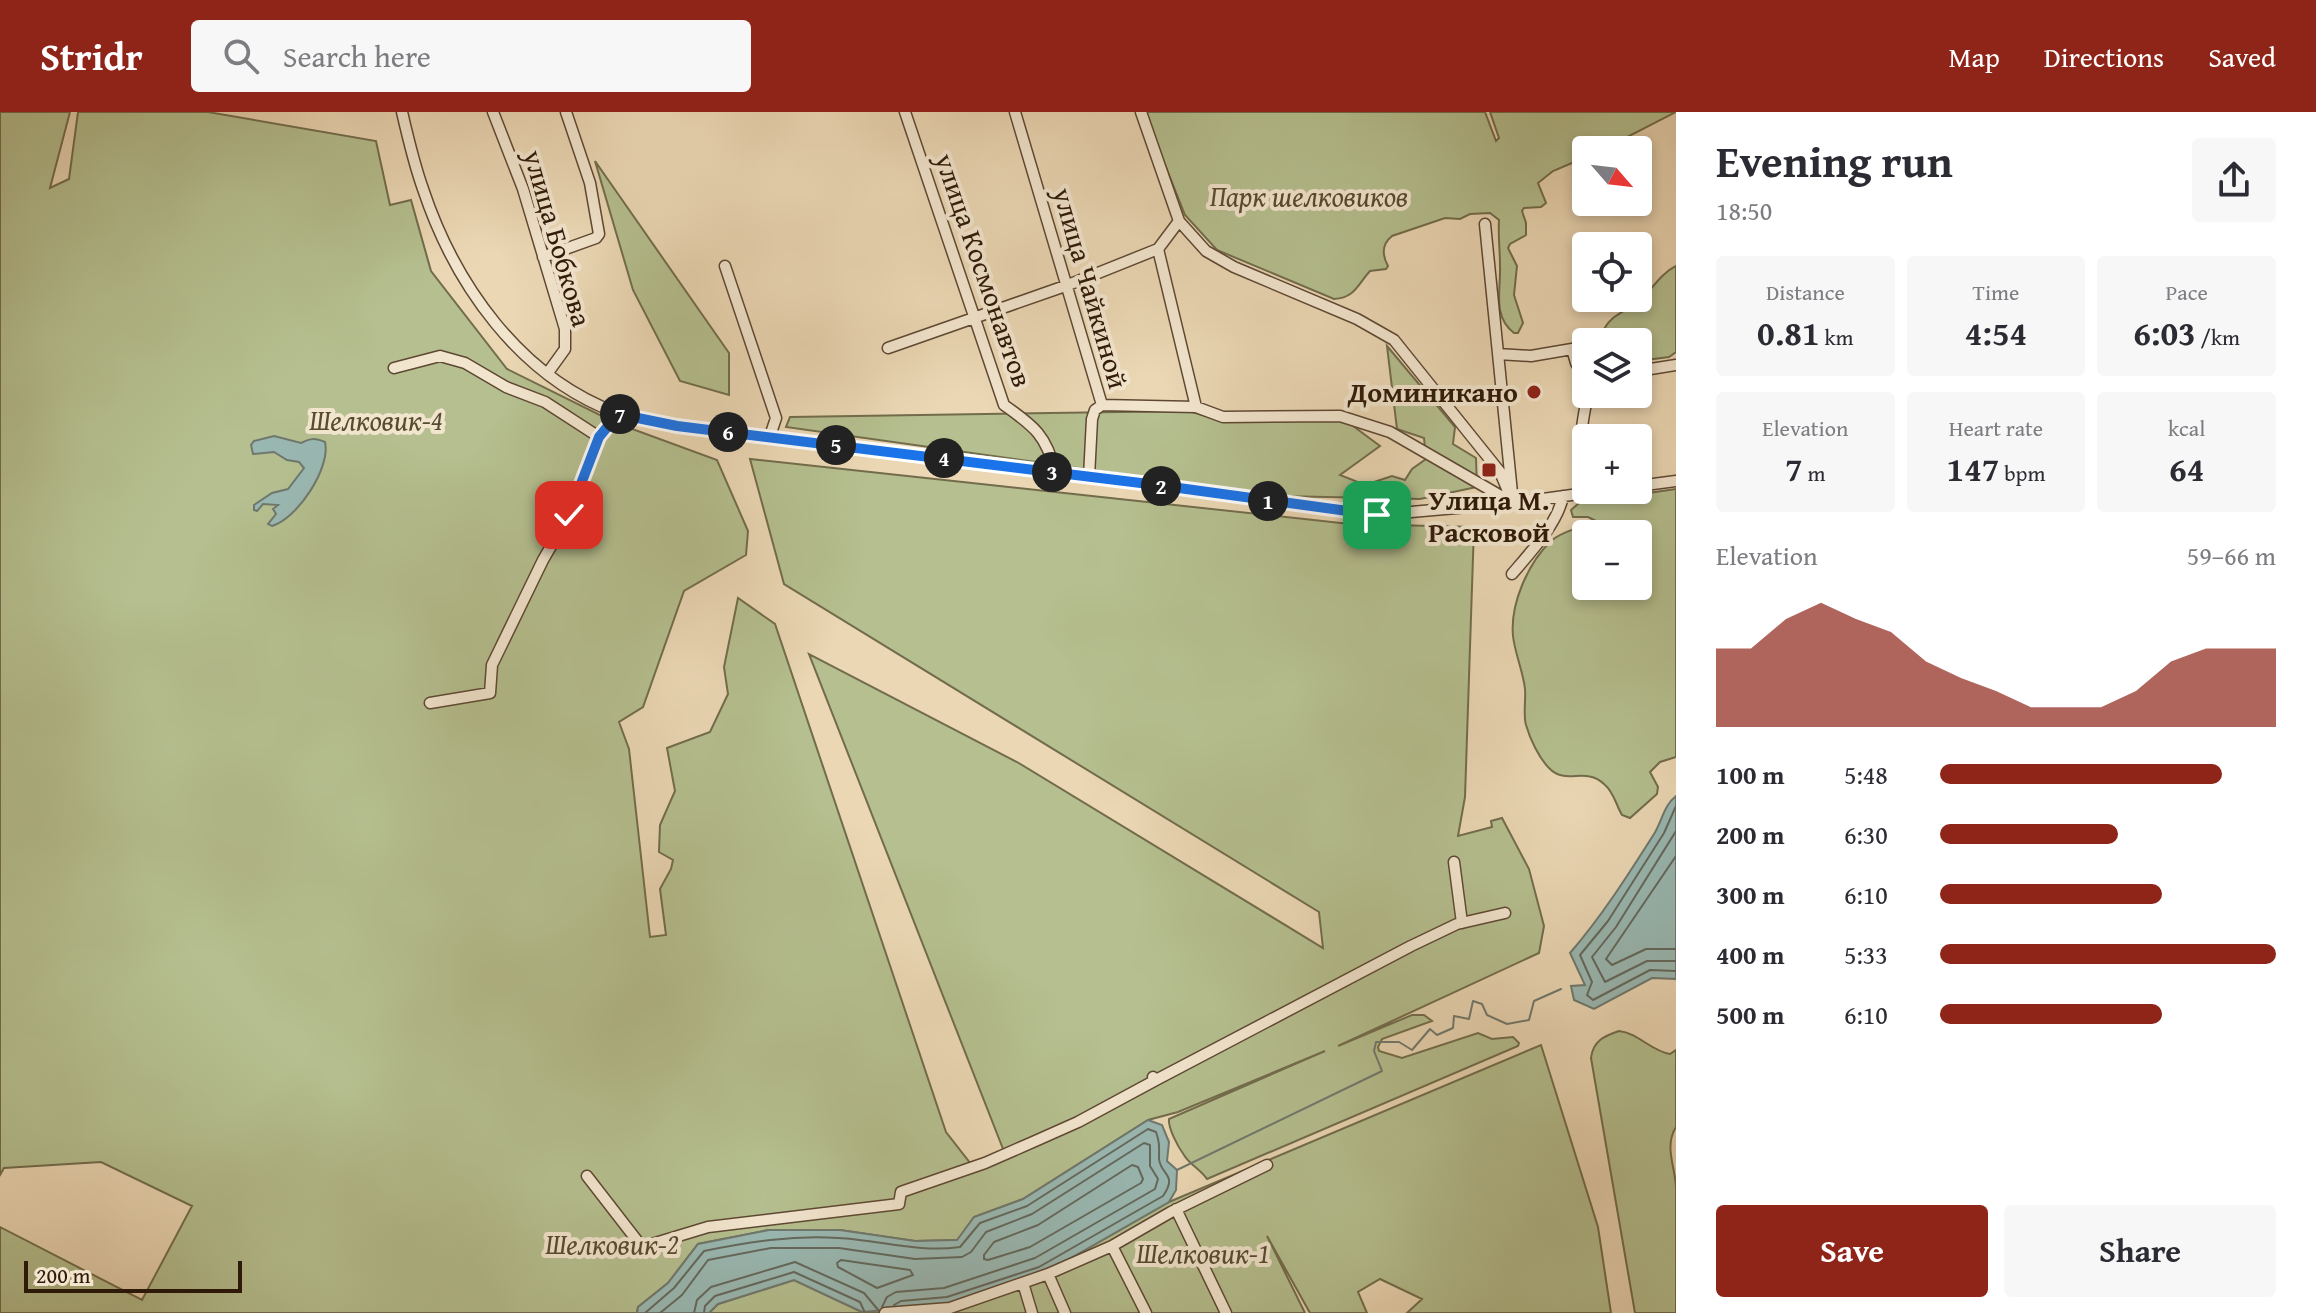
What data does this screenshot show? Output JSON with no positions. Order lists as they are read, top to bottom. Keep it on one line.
{"streets":{"street":["улица Бобкова","улица Космонавтов","улица Чайкиной"]},"parks":["Парк шелковиков","Шелковик-4","Шелковик-2","Шелковик-1"],"places":{"other":["Доминикано"],"transit":["Улица М. Расковой"]},"scale_bar":"200 m","north":"bottom right","page":{"header":"Stridr","search":"Search here","nav":["Map","Directions","Saved"],"heading":["Evening run","18:50"],"map_buttons":["+","−"],"stats":[["Distance","0.81 km"],["Time","4:54"],["Pace","6:03 /km"],["Elevation","7 m"],["Heart rate","147 bpm"],["kcal","64"]],"pins":["7","6","5","4","3","2","1"],"chart":["Elevation","59–66 m"],"list":[{"name":"100 m","note":"5:48"},{"name":"200 m","note":"6:30"},{"name":"300 m","note":"6:10"},{"name":"400 m","note":"5:33"},{"name":"500 m","note":"6:10"}],"buttons":["Save","Share"],"scale":"200 m"}}
